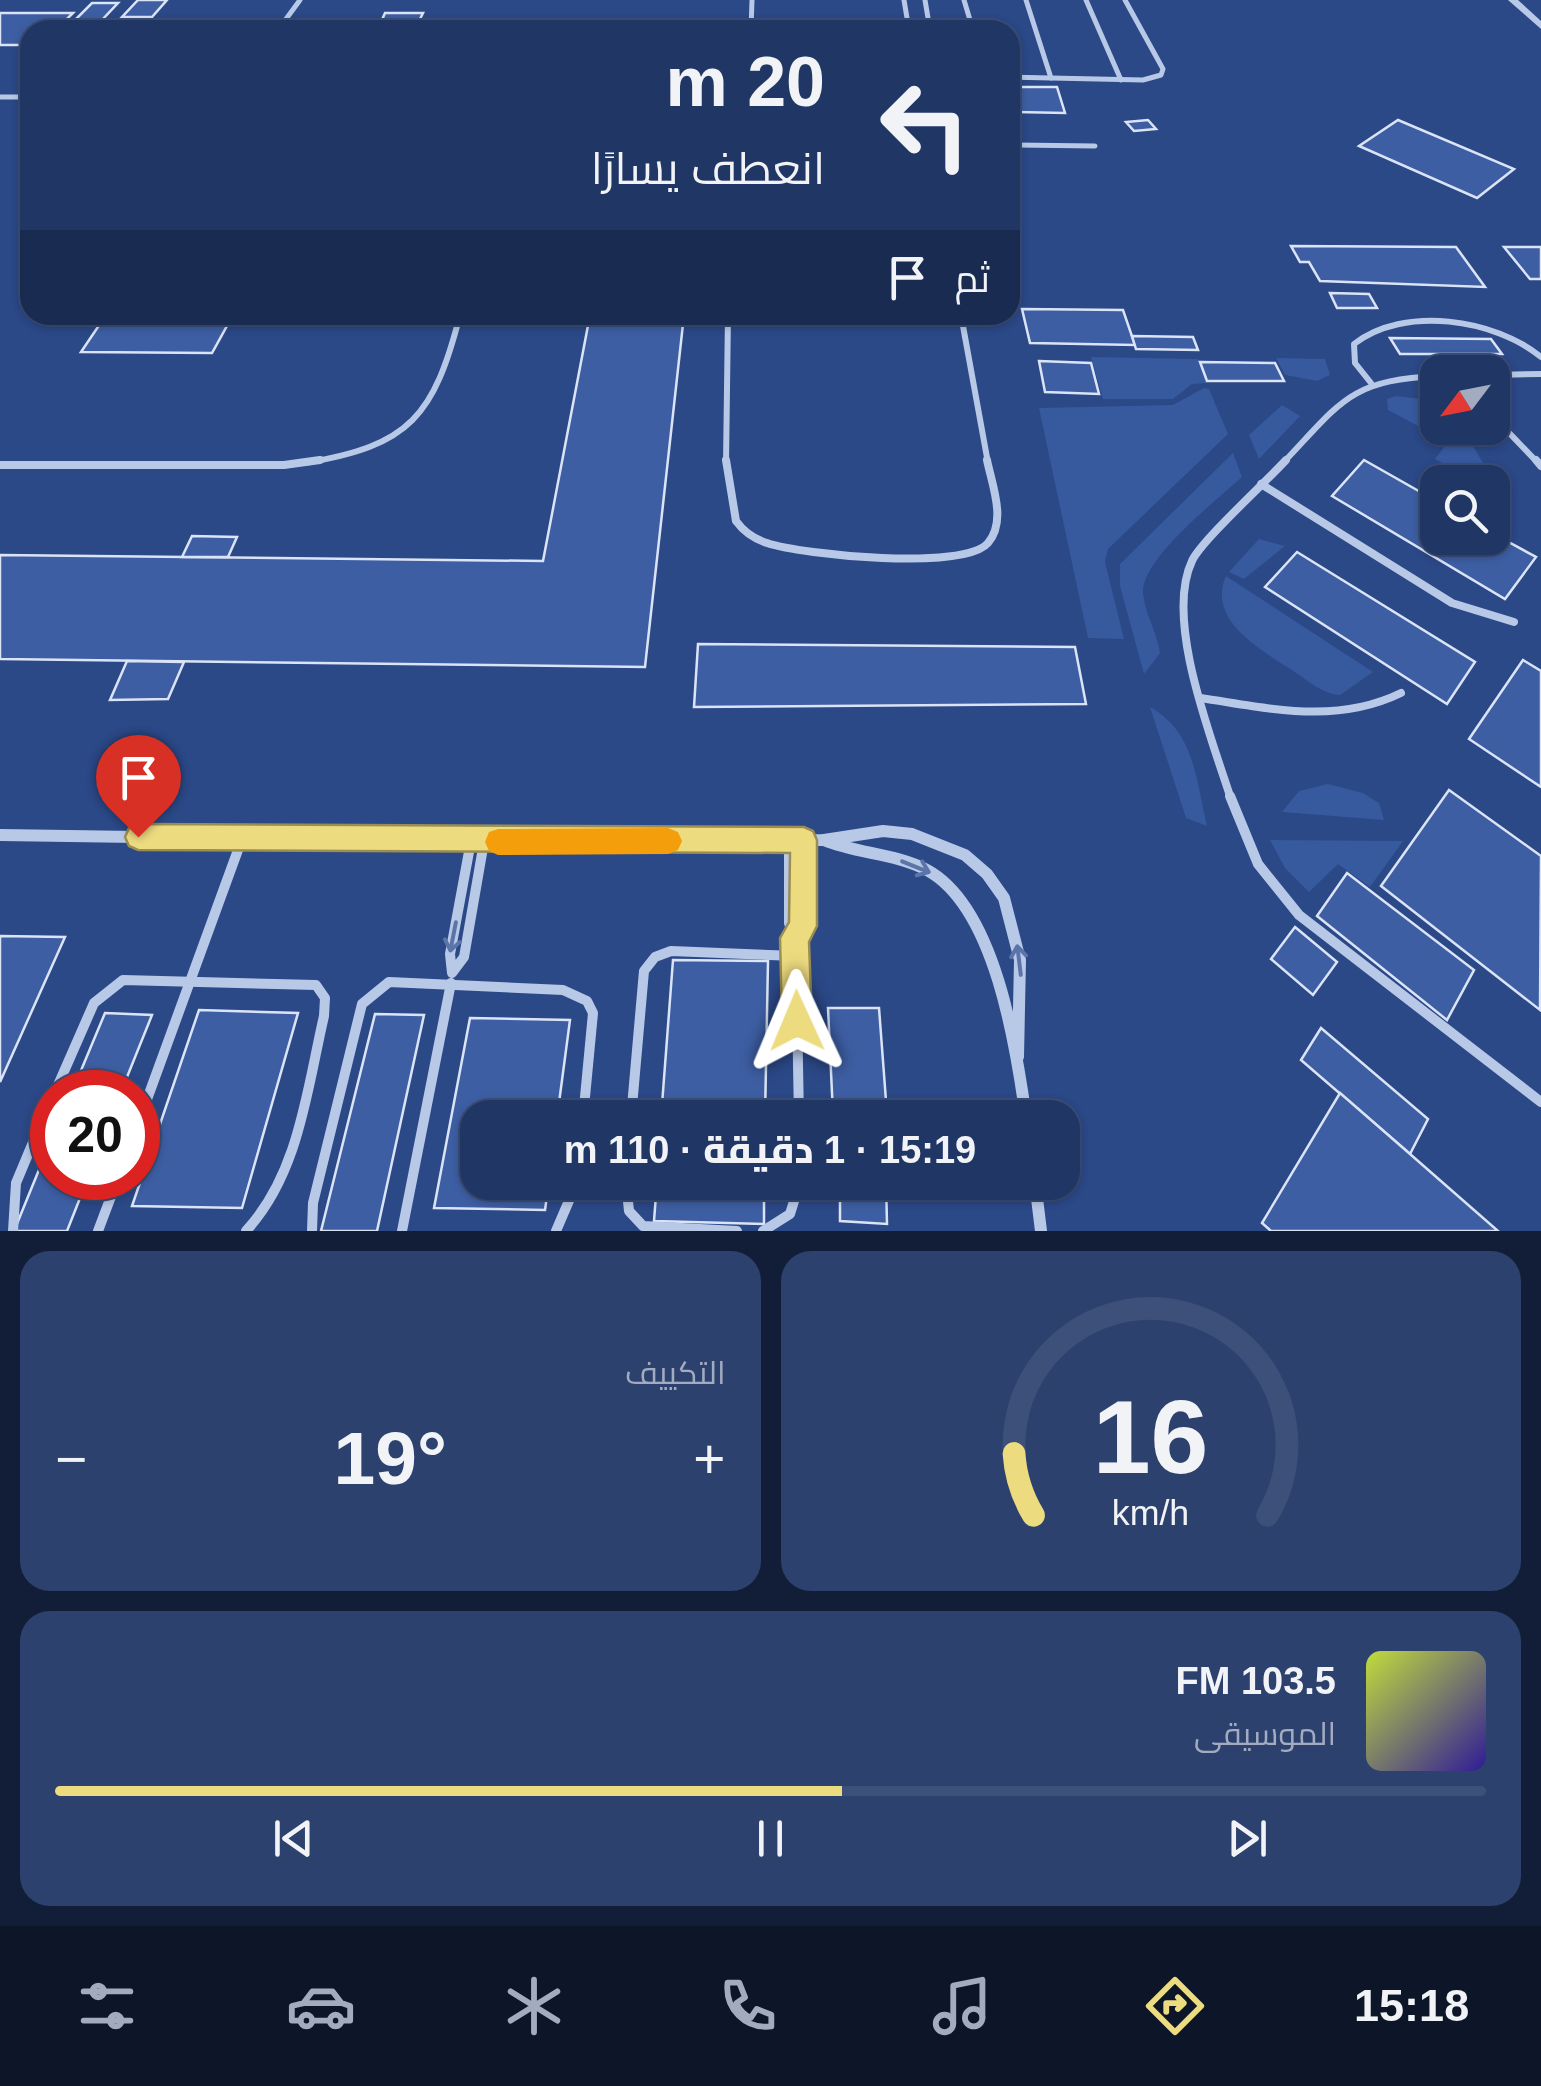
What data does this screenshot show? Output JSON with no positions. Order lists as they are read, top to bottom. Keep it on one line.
{"north":"bottom left","page":{"turn":["20 m","انعطف يسارًا"],"then":"ثم","limit":"20","trip":"15:19 · 1 دقيقة · 110 m","tile":"التكييف","heat":["−","19°","+"],"song":["103.5 FM","الموسيقى"],"tabs":"15:18","gauge":["16","km/h"]}}
